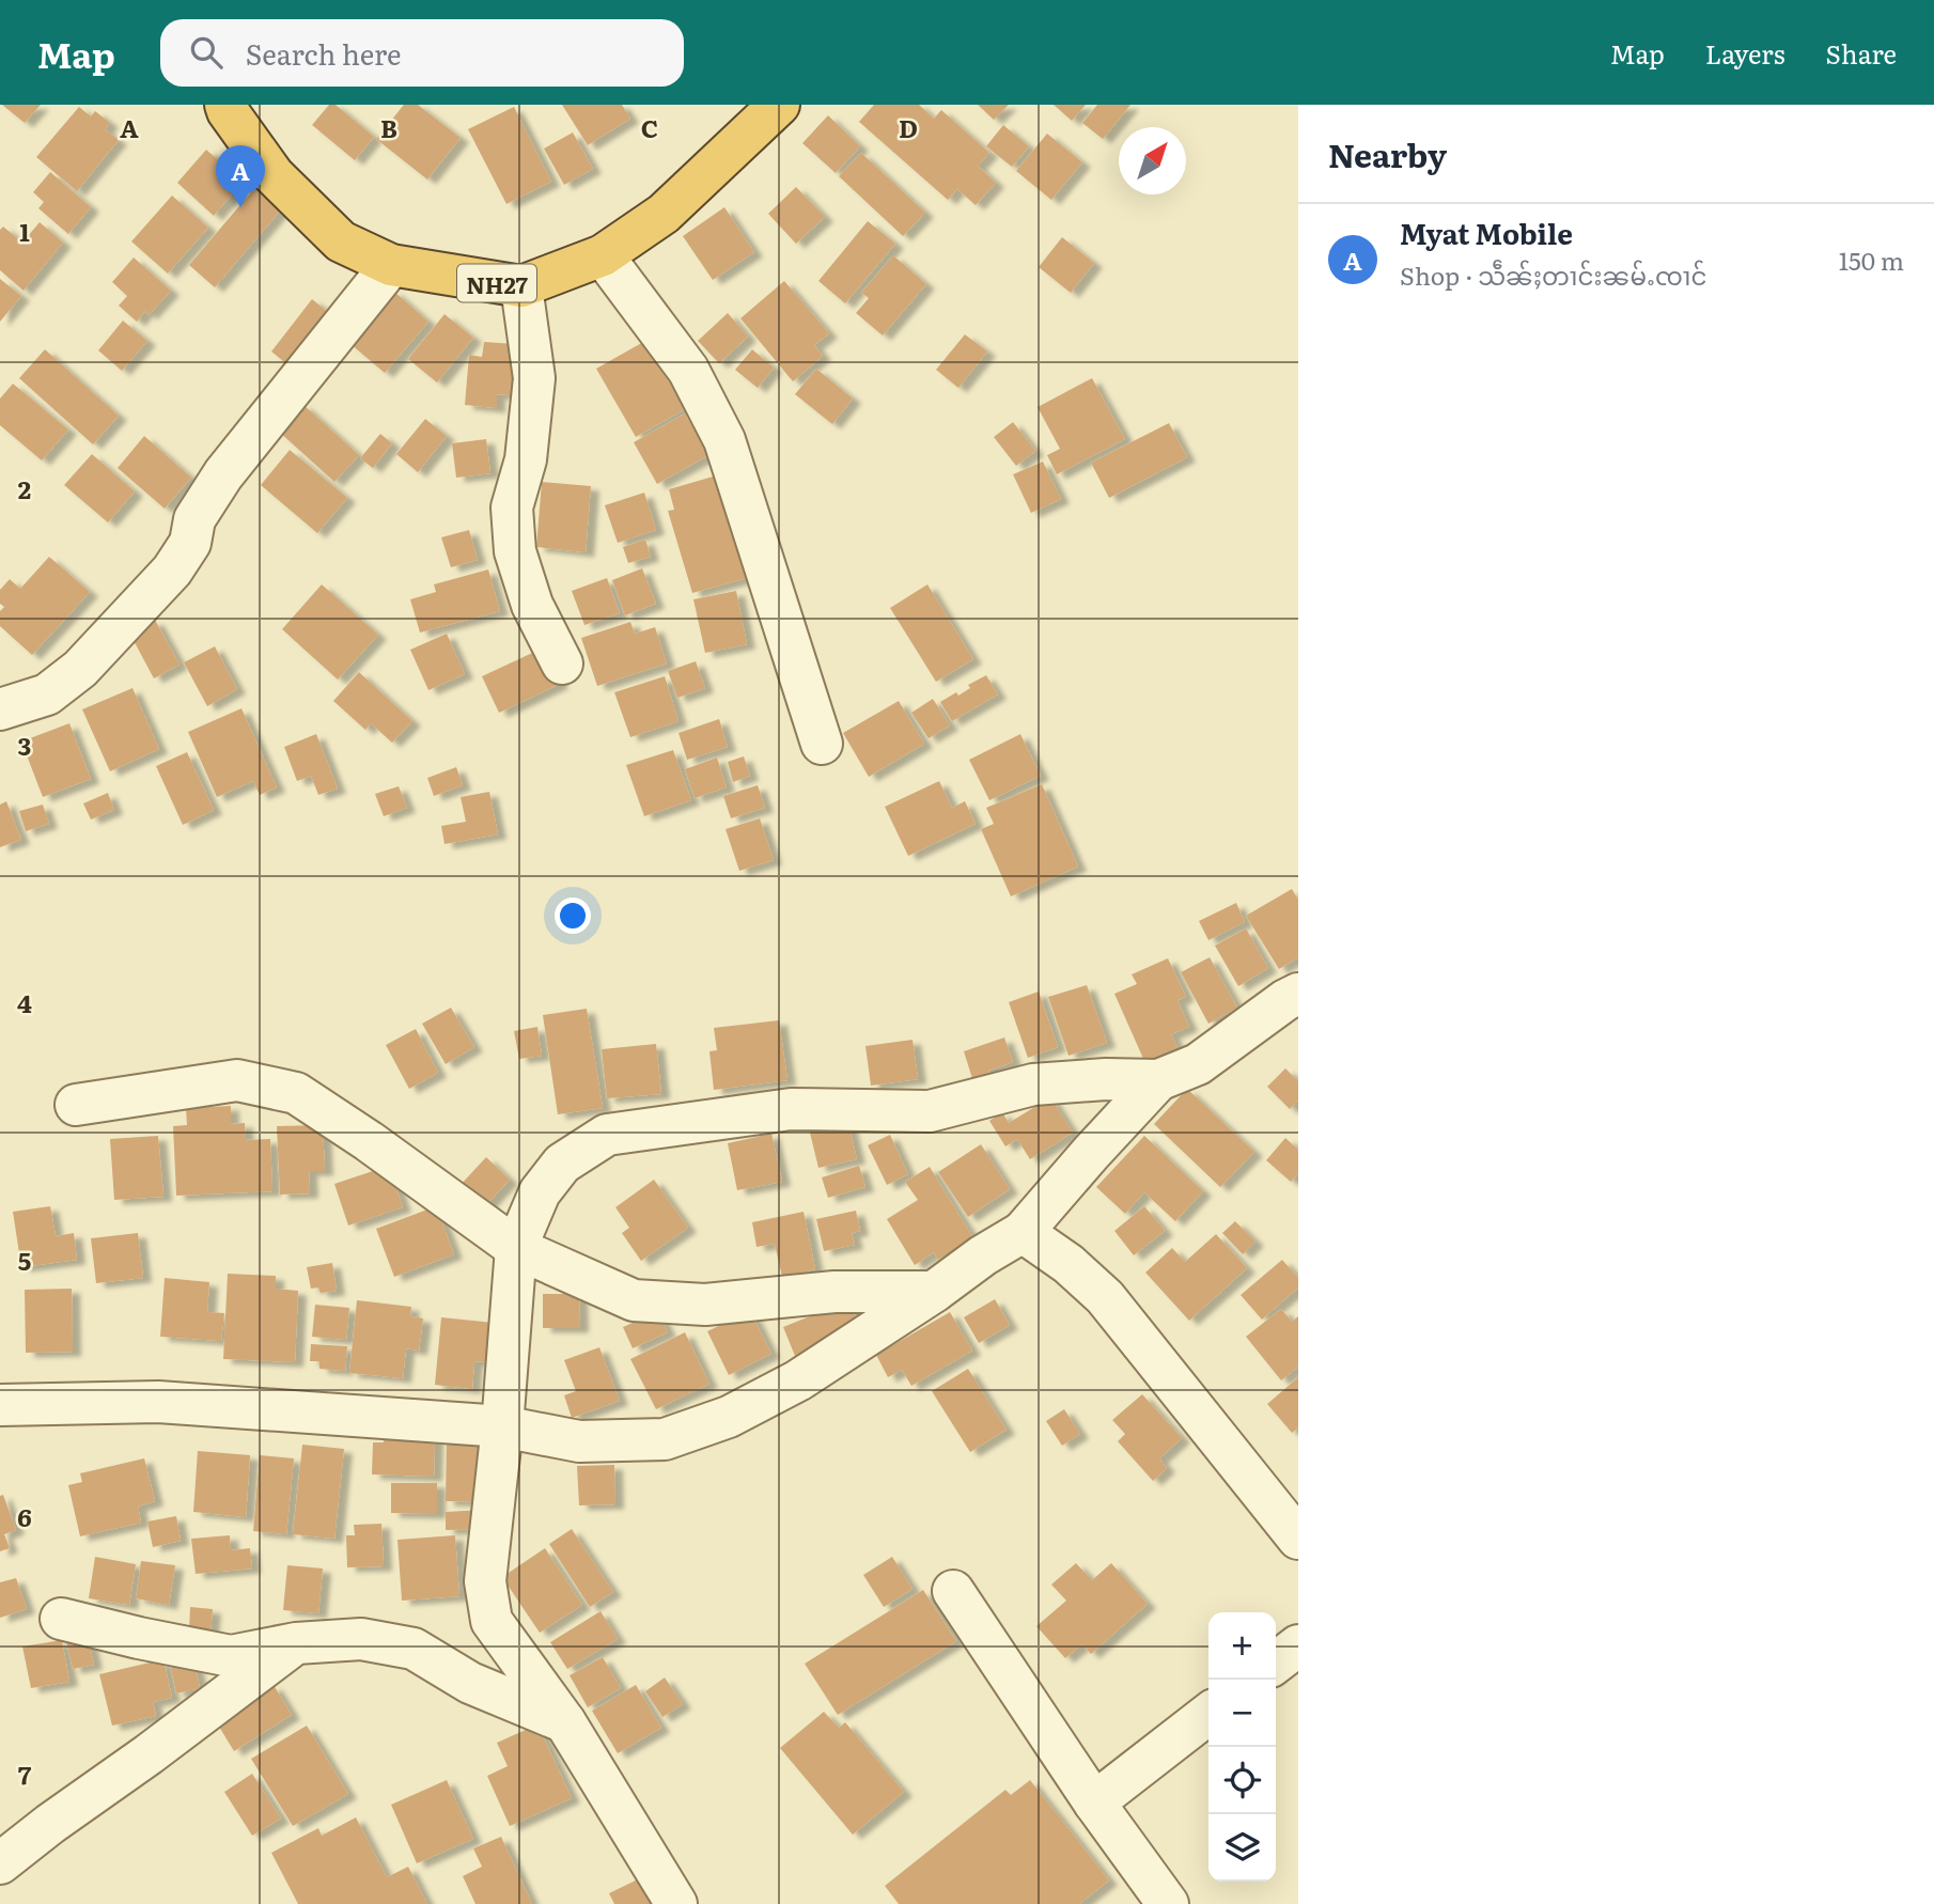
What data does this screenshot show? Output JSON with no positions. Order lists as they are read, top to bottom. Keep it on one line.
{"streets":{"highway":["NH27"]},"north":"top right","page":{"header":"Map","search":"Search here","nav":["Map","Layers","Share"],"heading":"Nearby","pins":"A","list":[{"mark":"A","name":"Myat Mobile","note":"Shop · သဵၼ်ႈတၢင်းၼမ်ႉၸၢင်","value":"150 m"}],"map_buttons":["+","−"]},"grid":{"columns":["A","B","C","D"],"rows":["1","2","3","4","5","6","7"]}}
